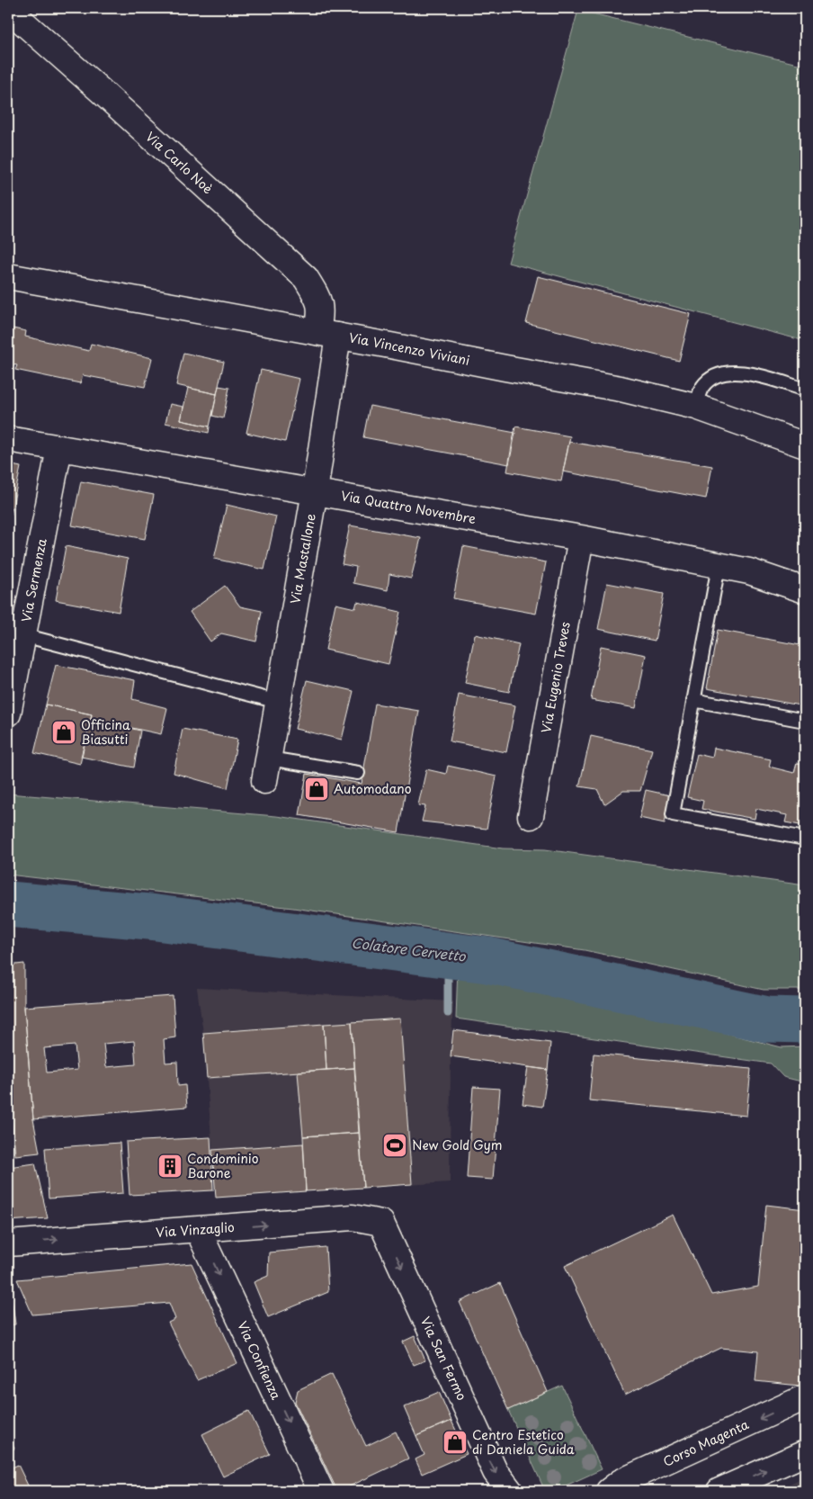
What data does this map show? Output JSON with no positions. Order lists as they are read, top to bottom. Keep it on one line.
{"streets":{"street":["Via Carlo Noè","Via Vincenzo Viviani","Via Quattro Novembre","Via Mastallone","Via Sermenza","Via Eugenio Treves","Via Vinzaglio","Via San Fermo","Via Confienza","Corso Magenta"]},"crossings":[["Via Carlo Noè","Via Vincenzo Viviani"],["Via Carlo Noè","Via Mastallone"],["Via Vincenzo Viviani","Via Mastallone"],["Via Quattro Novembre","Via Mastallone"],["Via Quattro Novembre","Via Sermenza"],["Via Quattro Novembre","Via Eugenio Treves"],["Via Vinzaglio","Via San Fermo"],["Via Vinzaglio","Via Confienza"]],"one_way":["Via Vinzaglio","Via San Fermo","Via Confienza"],"water":["Colatore Cervetto"],"places":{"shop":["Officina Biasutti","Automodano","Centro Estetico di Daniela Guida"],"sports":["New Gold Gym"],"building":["Condominio Barone"]}}
